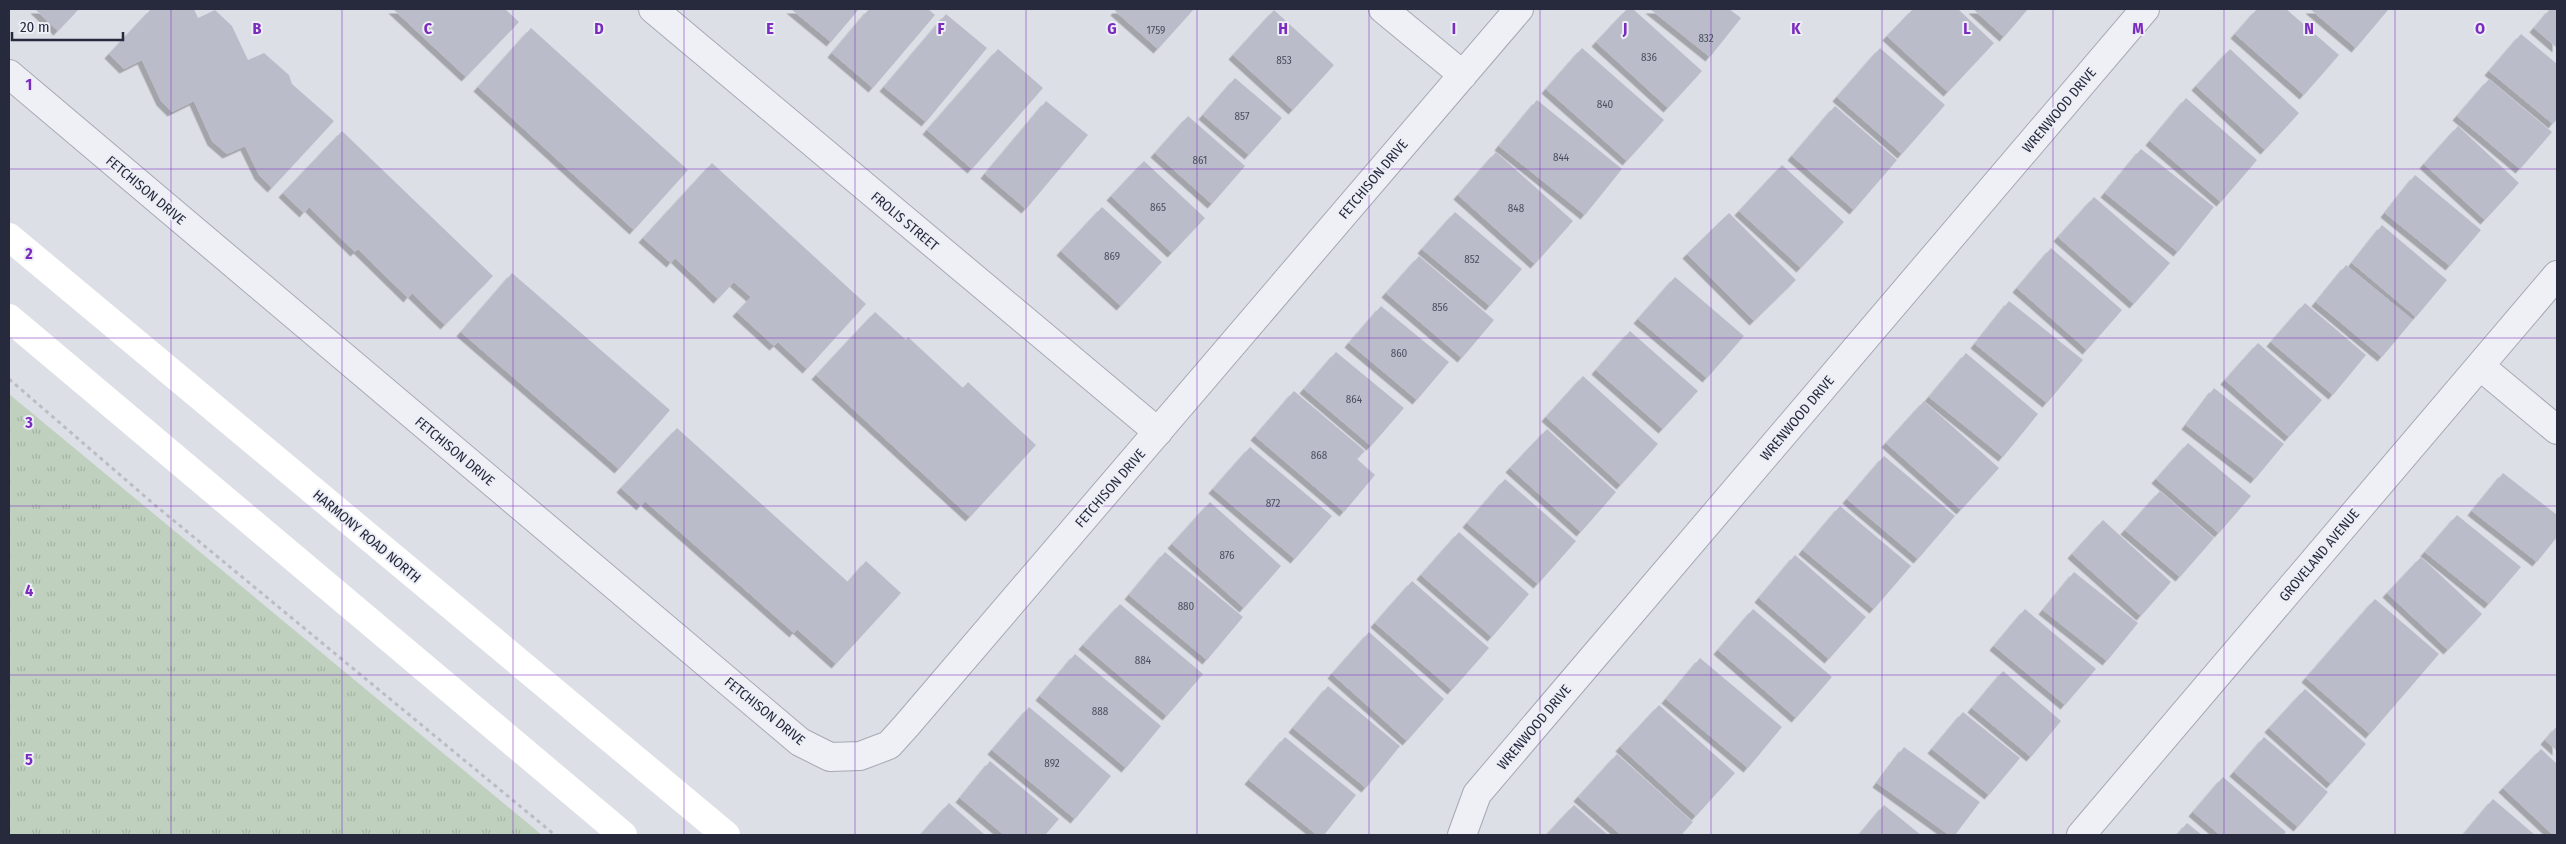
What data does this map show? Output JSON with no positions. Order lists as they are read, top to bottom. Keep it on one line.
{"streets":{"main road":["HARMONY ROAD NORTH"],"street":["WRENWOOD DRIVE","FETCHISON DRIVE","FROLIS STREET","GROVELAND AVENUE"]},"crossings":[["FETCHISON DRIVE","FROLIS STREET"]],"house_numbers":["1759","832","836","853","840","857","844","861","865","848","869","852","856","860","864","868","872","876","880","884","888","892"],"scale_bar":"20 m","grid":{"columns":["B","C","D","E","F","G","H","I","J","K","L","M","N","O"],"rows":["1","2","3","4","5"]}}
